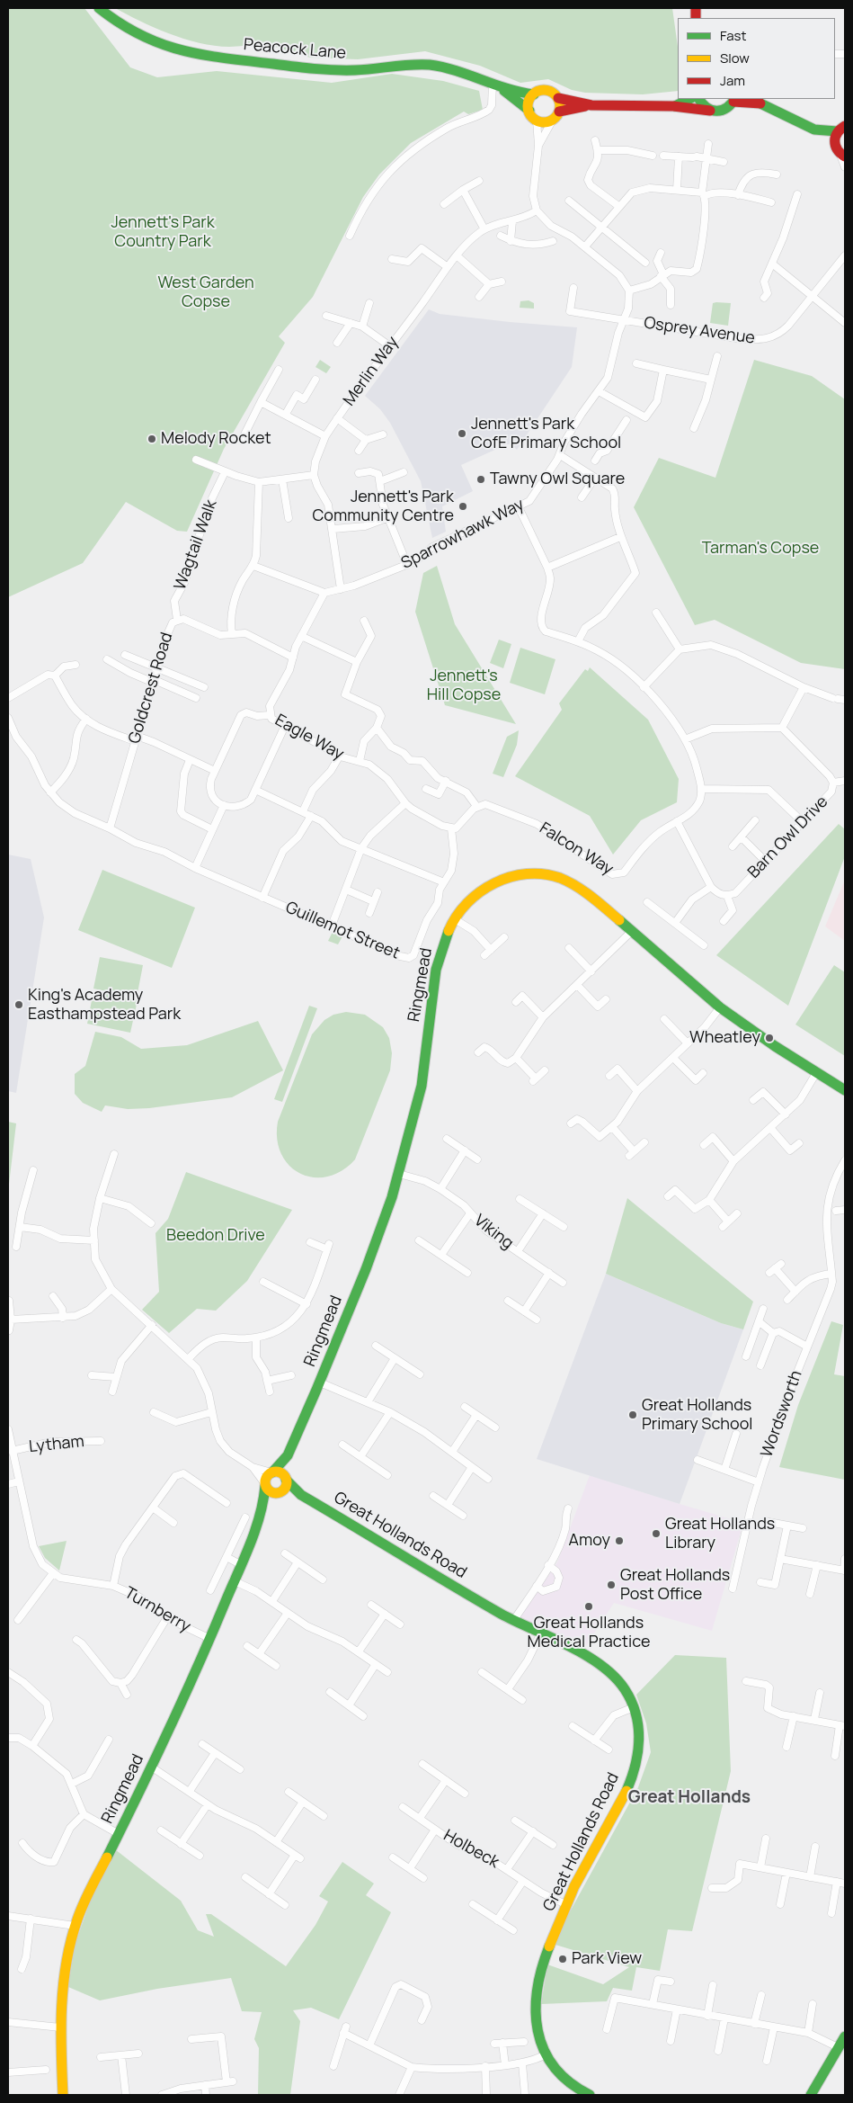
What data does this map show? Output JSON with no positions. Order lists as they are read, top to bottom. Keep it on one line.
{"streets":{"street":["Peacock Lane","Osprey Avenue","Merlin Way","Sparrowhawk Way","Wagtail Walk","Goldcrest Road","Eagle Way","Barn Owl Drive","Falcon Way","Guillemot Street","Ringmead","Viking","Wordsworth","Lytham","Great Hollands Road","Turnberry","Holbeck"]},"crossings":[["Osprey Avenue","Sparrowhawk Way"],["Sparrowhawk Way","Eagle Way"],["Wagtail Walk","Goldcrest Road"],["Goldcrest Road","Eagle Way"],["Goldcrest Road","Guillemot Street"],["Eagle Way","Guillemot Street"],["Ringmead","Viking"],["Ringmead","Great Hollands Road"],["Ringmead","Turnberry"],["Lytham","Turnberry"],["Great Hollands Road","Holbeck"]],"districts":["Great Hollands"],"parks":["Jennett's Park Country Park","West Garden Copse","Tarman's Copse","Jennett's Hill Copse","Beedon Drive"],"places":["Jennett's Park CofE Primary School","Melody Rocket","Tawny Owl Square","Jennett's Park Community Centre","King's Academy Easthampstead Park","Wheatley","Great Hollands Primary School","Great Hollands Library","Amoy","Great Hollands Post Office","Great Hollands Medical Practice","Park View"],"legend":["Fast","Slow","Jam"]}
